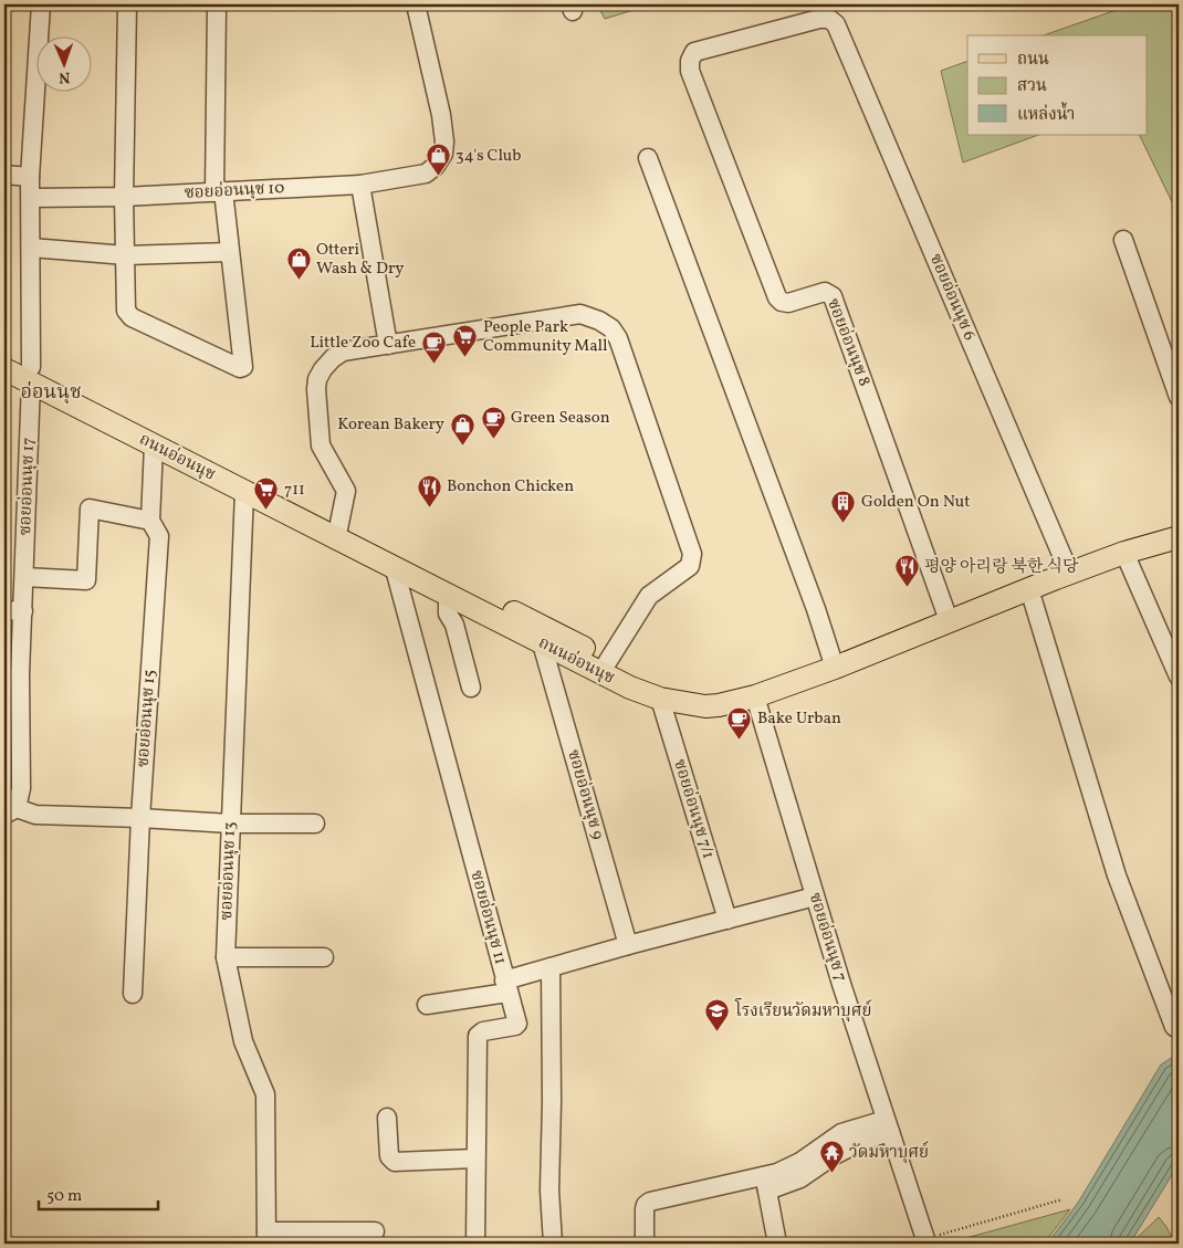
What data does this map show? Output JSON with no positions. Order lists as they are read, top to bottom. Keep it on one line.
{"streets":{"main road":["ถนนอ่อนนุช"],"street":["ซอยอ่อนนุช 10","ซอยอ่อนนุช 6","ซอยอ่อนนุช 8","ซอยอ่อนนุช 17","ซอยอ่อนนุช 15","ซอยอ่อนนุช 9","ซอยอ่อนนุช 7/1","ซอยอ่อนนุช 13","ซอยอ่อนนุช 11","ซอยอ่อนนุช 7"]},"crossings":[["ซอยอ่อนนุช 6","ซอยอ่อนนุช 8"],["ซอยอ่อนนุช 6","ถนนอ่อนนุช"],["ซอยอ่อนนุช 8","ถนนอ่อนนุช"],["ถนนอ่อนนุช","ซอยอ่อนนุช 17"],["ถนนอ่อนนุช","ซอยอ่อนนุช 15"],["ถนนอ่อนนุช","ซอยอ่อนนุช 9"],["ถนนอ่อนนุช","ซอยอ่อนนุช 7/1"],["ถนนอ่อนนุช","ซอยอ่อนนุช 13"],["ถนนอ่อนนุช","ซอยอ่อนนุช 11"],["ถนนอ่อนนุช","ซอยอ่อนนุช 7"]],"districts":["อ่อนนุช"],"places":{"shop":["34's Club","Otteri Wash & Dry","Korean Bakery"],"supermarket":["People Park Community Mall","711"],"cafe":["Little Zoo Cafe","Green Season","Bake Urban"],"restaurant":["Bonchon Chicken","평양 아리랑 북한 식당"],"building":["Golden On Nut"],"school or university":["โรงเรียนวัดมหาบุศย์"],"temple":["วัดมหาบุศย์"]},"legend":["ถนน","สวน","แหล่งน้ำ"],"scale_bar":"50 m","north":"bottom"}
